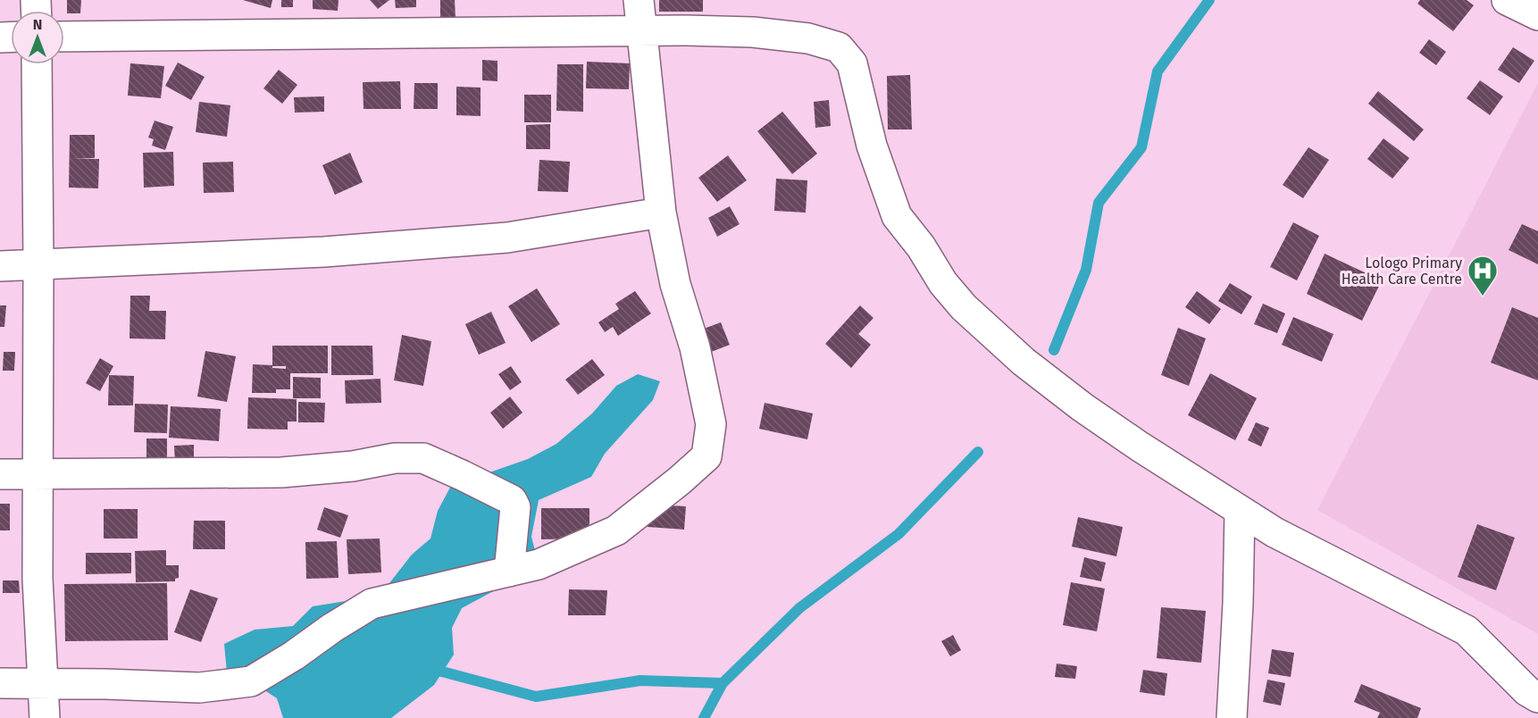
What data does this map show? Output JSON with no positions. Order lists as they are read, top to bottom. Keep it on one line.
{"places":{"hospital":["Lologo Primary Health Care Centre"]},"north":"top"}
